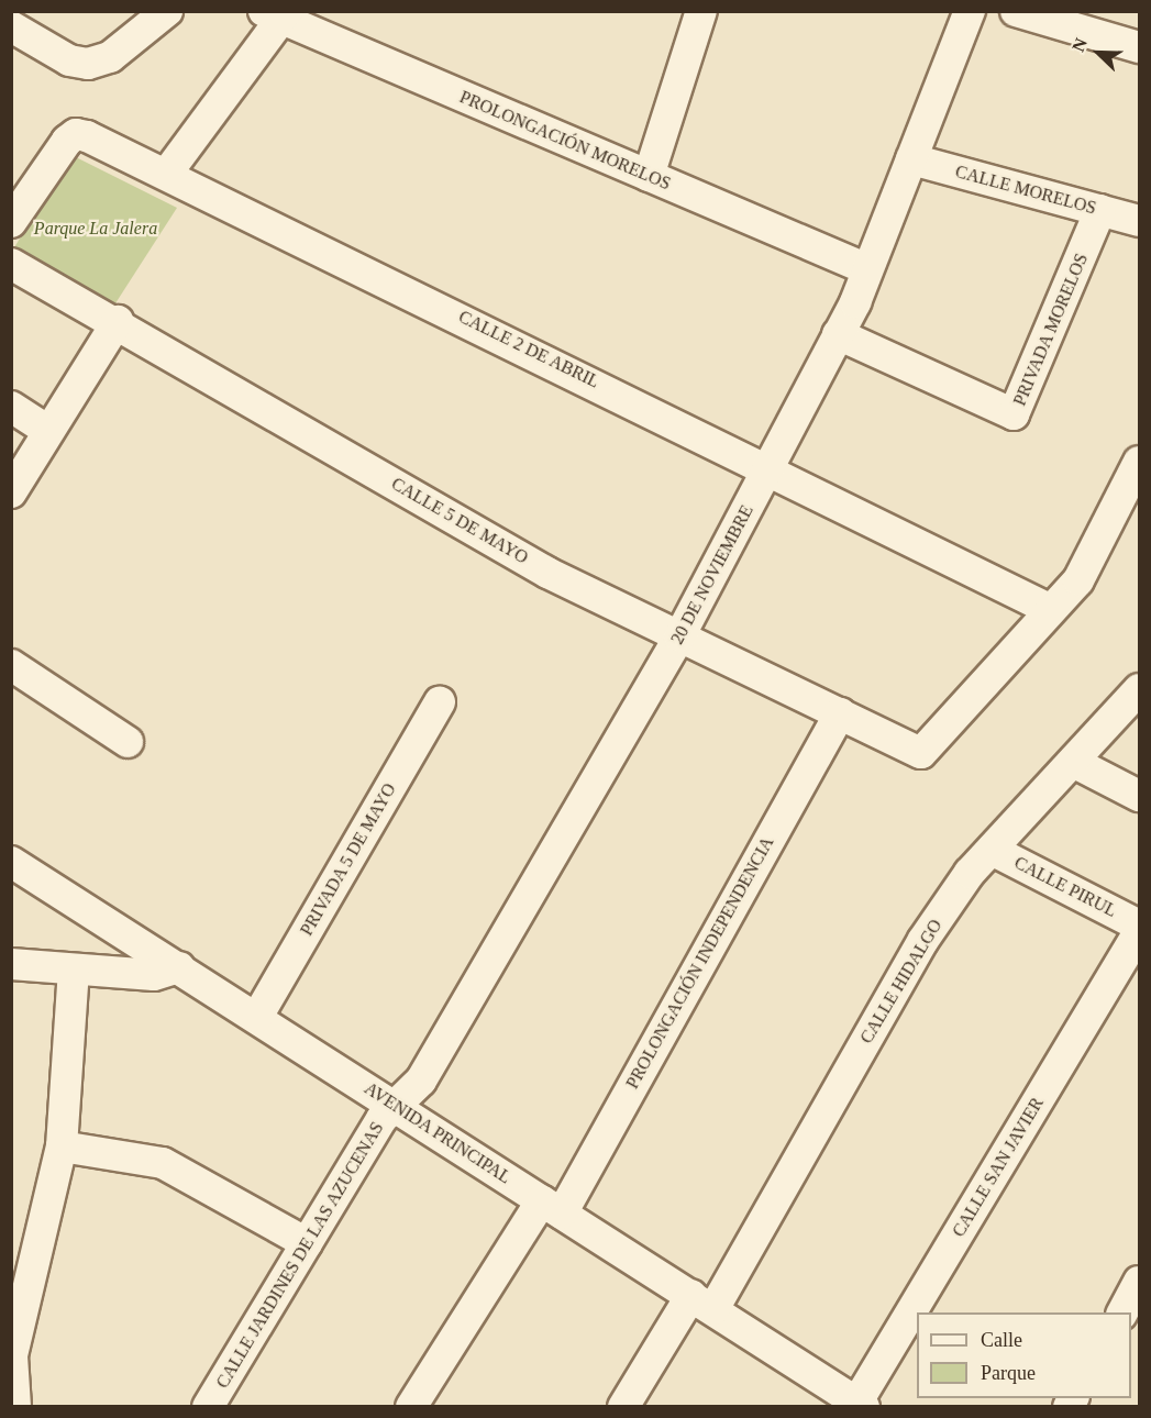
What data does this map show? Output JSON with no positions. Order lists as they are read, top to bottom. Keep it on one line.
{"streets":{"street":["PROLONGACIÓN MORELOS","CALLE MORELOS","PRIVADA MORELOS","CALLE 2 DE ABRIL","CALLE 5 DE MAYO","20 DE NOVIEMBRE","PRIVADA 5 DE MAYO","CALLE PIRUL","PROLONGACIÓN INDEPENDENCIA","CALLE HIDALGO","AVENIDA PRINCIPAL","CALLE SAN JAVIER","CALLE JARDINES DE LAS AZUCENAS"]},"crossings":[["PROLONGACIÓN MORELOS","20 DE NOVIEMBRE"],["CALLE MORELOS","PRIVADA MORELOS"],["CALLE MORELOS","20 DE NOVIEMBRE"],["PRIVADA MORELOS","20 DE NOVIEMBRE"],["CALLE 2 DE ABRIL","CALLE 5 DE MAYO"],["CALLE 2 DE ABRIL","20 DE NOVIEMBRE"],["CALLE 5 DE MAYO","20 DE NOVIEMBRE"],["CALLE 5 DE MAYO","PROLONGACIÓN INDEPENDENCIA"],["20 DE NOVIEMBRE","AVENIDA PRINCIPAL"],["20 DE NOVIEMBRE","CALLE JARDINES DE LAS AZUCENAS"],["PRIVADA 5 DE MAYO","AVENIDA PRINCIPAL"],["CALLE PIRUL","CALLE HIDALGO"],["PROLONGACIÓN INDEPENDENCIA","AVENIDA PRINCIPAL"],["CALLE HIDALGO","AVENIDA PRINCIPAL"],["AVENIDA PRINCIPAL","CALLE SAN JAVIER"],["AVENIDA PRINCIPAL","CALLE JARDINES DE LAS AZUCENAS"]],"parks":["Parque La Jalera"],"legend":["Calle","Parque"],"north":"top left"}
